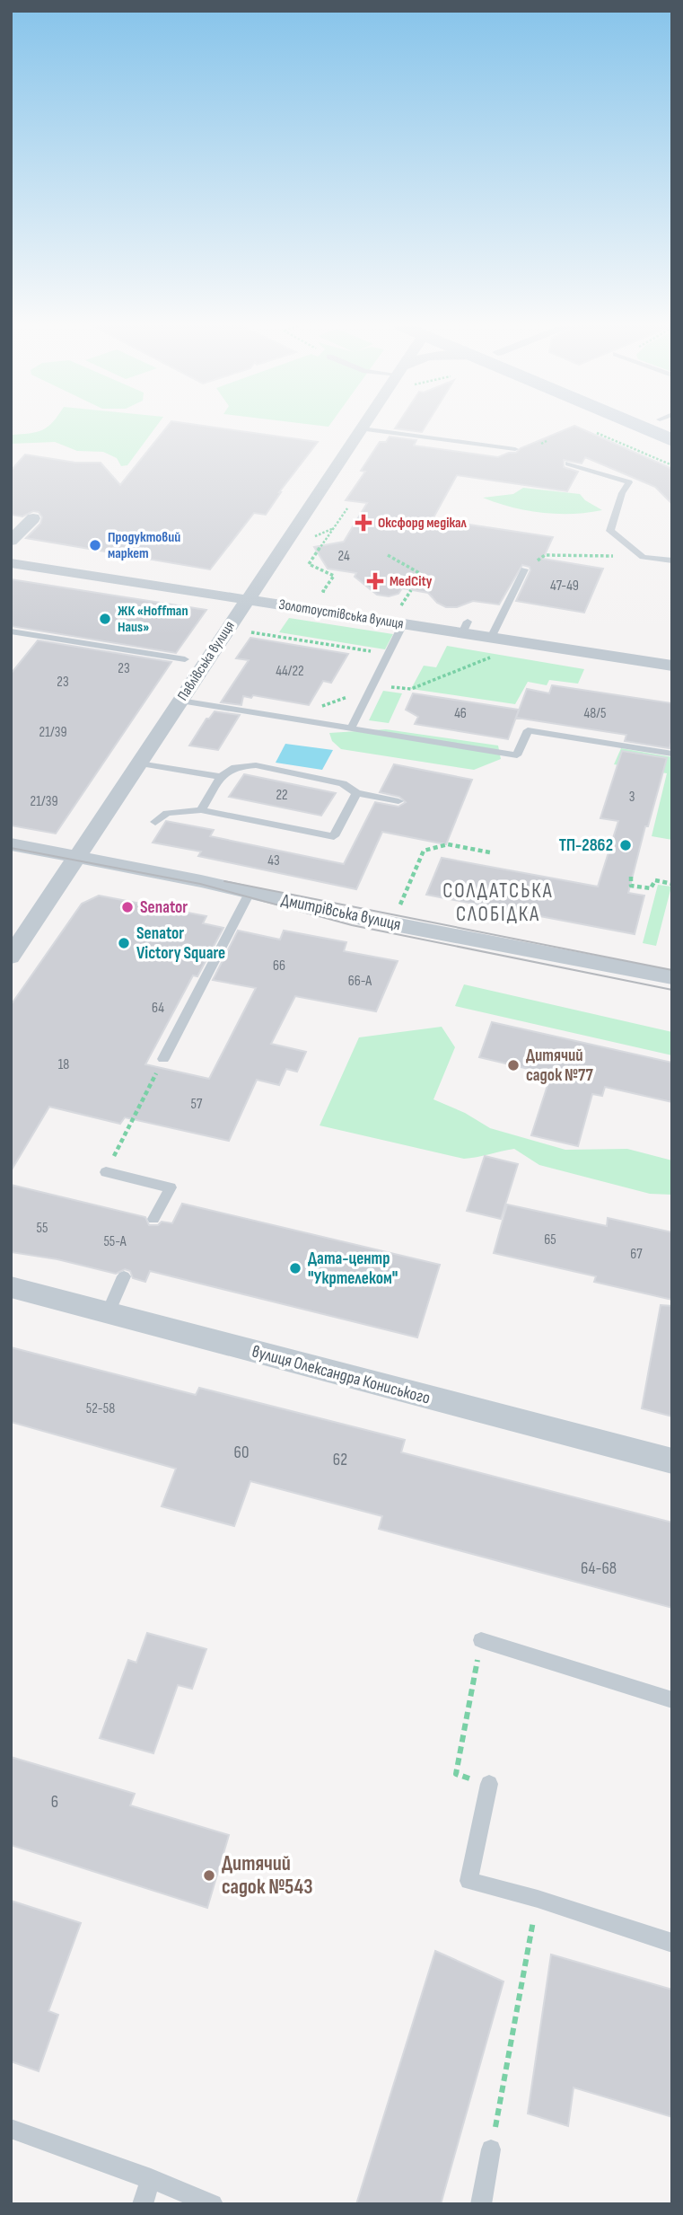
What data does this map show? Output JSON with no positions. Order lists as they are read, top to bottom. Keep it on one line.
{"streets":{"street":["Золотоустівська вулиця","Павлівська вулиця","Дмитрівська вулиця","вулиця Олександра Кониського"]},"crossings":[["Золотоустівська вулиця","Павлівська вулиця"],["Павлівська вулиця","Дмитрівська вулиця"]],"districts":["СОЛДАТСЬКА СЛОБІДКА"],"places":{"health":["Оксфорд медікал","MedCity"],"other":["Продуктовий маркет","ЖК «Hoffman Haus»","ТП-2862","Senator","Senator Victory Square","Дитячий садок №77","Дата-центр \"Укртелеком\"","Дитячий садок №543"]},"house_numbers":["24","47-49","23","44/22","23","46","48/5","21/39","22","3","21/39","43","66","66-А","64","18","57","55","65","55-А","67","52-58","60","62","64-68","6"]}
